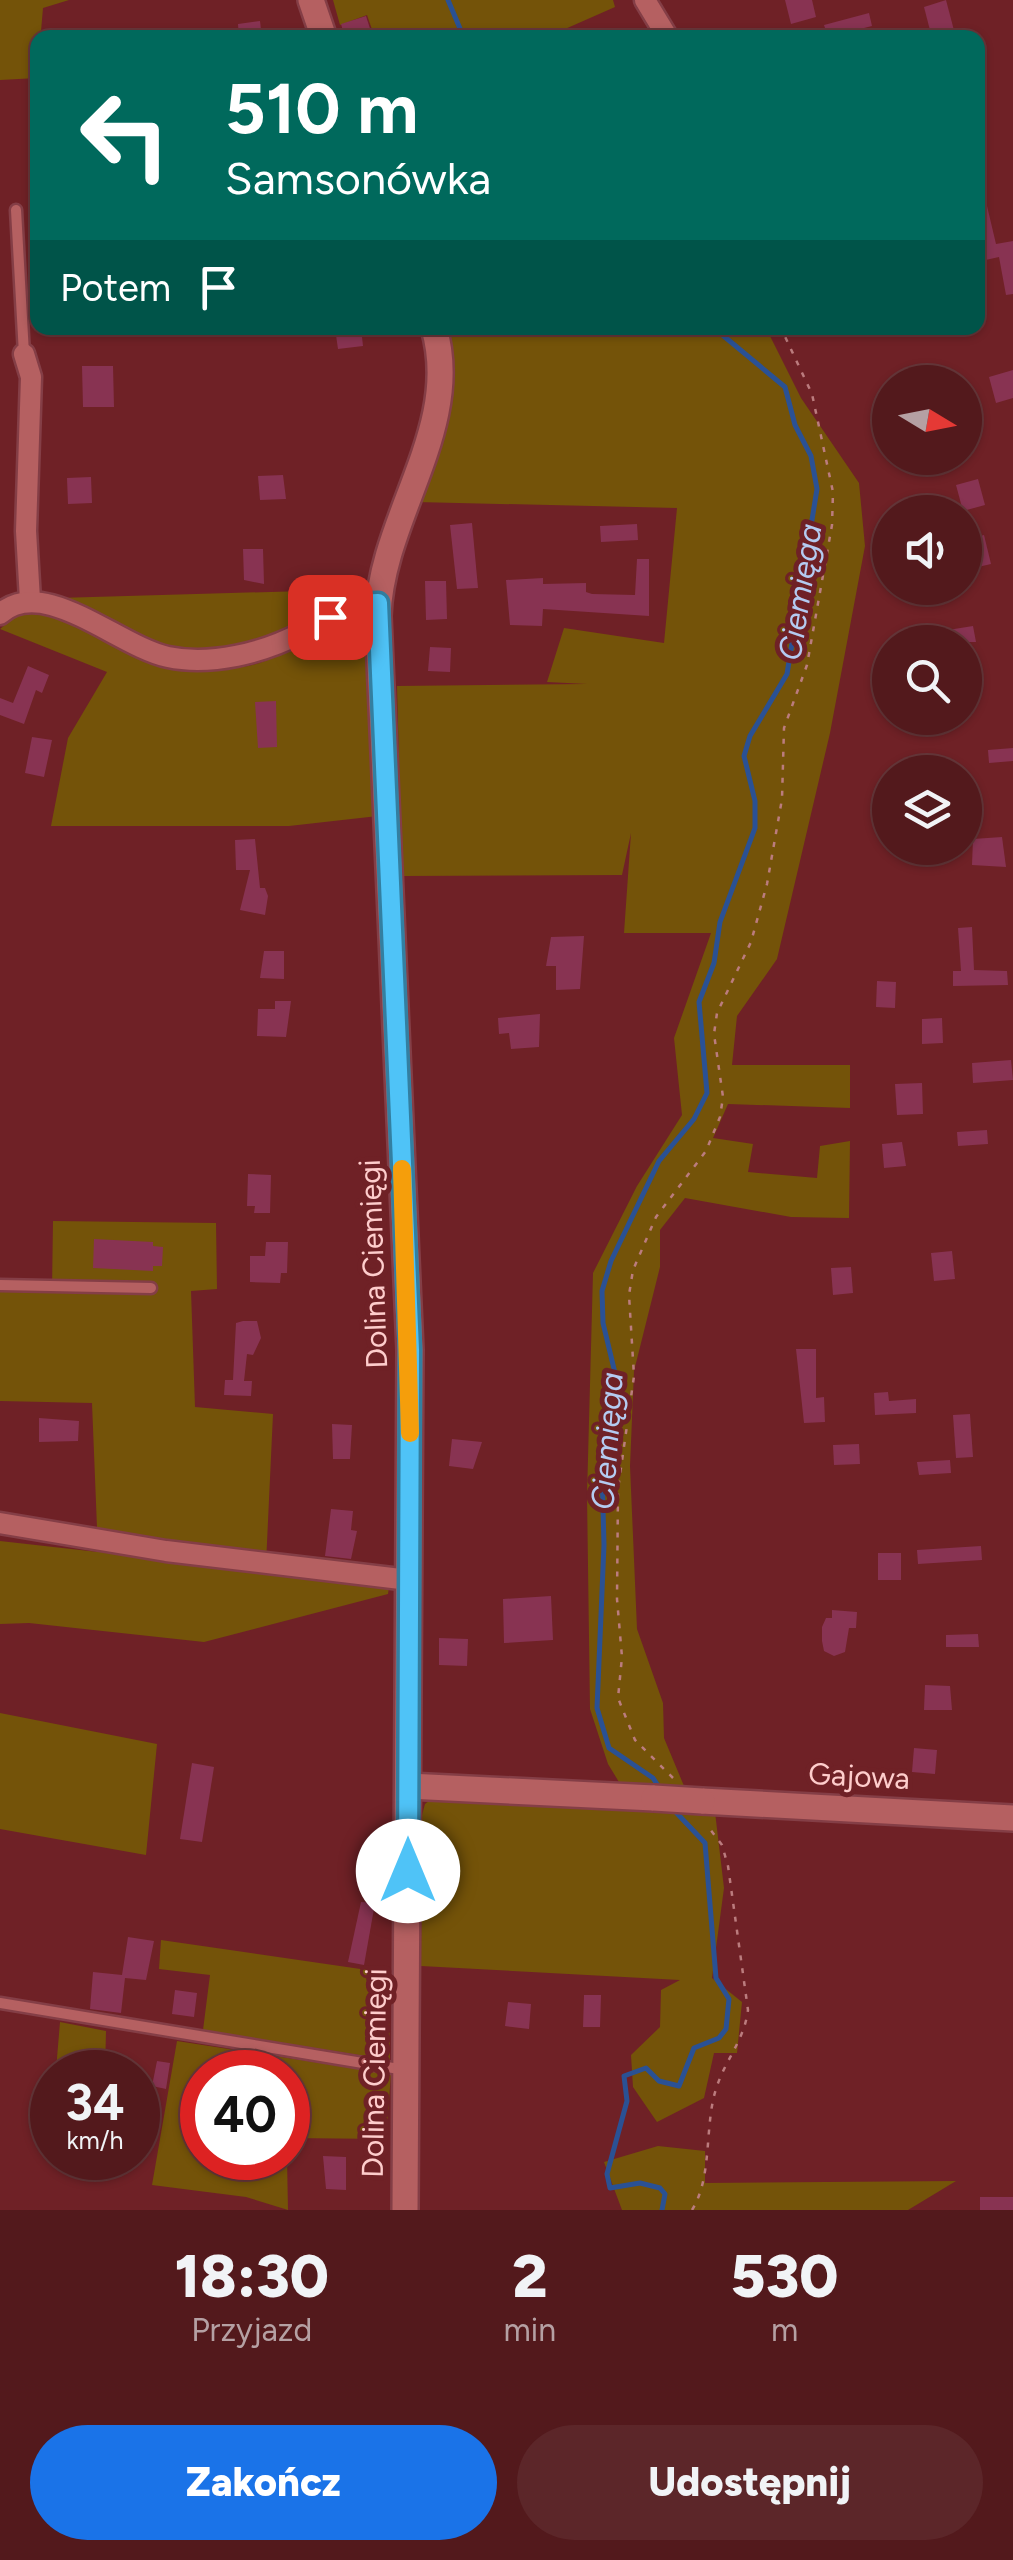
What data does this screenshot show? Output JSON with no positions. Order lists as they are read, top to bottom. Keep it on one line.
{"streets":{"street":["Dolina Ciemięgi","Gajowa"]},"crossings":[["Dolina Ciemięgi","Gajowa"]],"water":["Ciemięga"],"north":"right","page":{"turn":["510 m","Samsonówka"],"then":"Potem","speed":"34 km/h","limit":"40","eta":["18:30","Przyjazd","2","min","530","m"],"buttons":["Zakończ","Udostępnij"]}}
